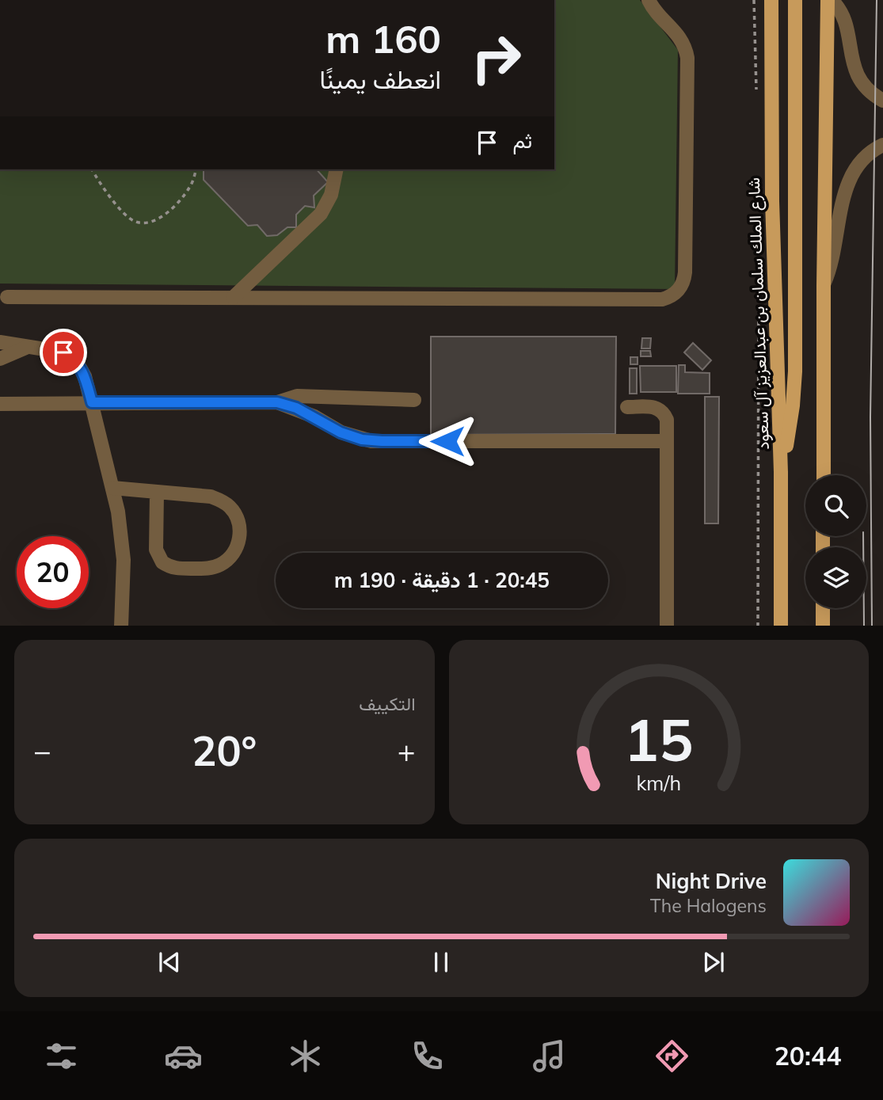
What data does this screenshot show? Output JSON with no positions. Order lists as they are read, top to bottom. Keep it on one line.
{"streets":{"main road":["شارع الملك سلمان بن عبدالعزيز آل سعود"]},"page":{"turn":["160 m","انعطف يمينًا"],"then":"ثم","limit":"20","trip":"20:45 · 1 دقيقة · 190 m","tile":"التكييف","heat":["−","20°","+"],"song":["Night Drive","The Halogens"],"tabs":"20:44","gauge":["15","km/h"]}}
